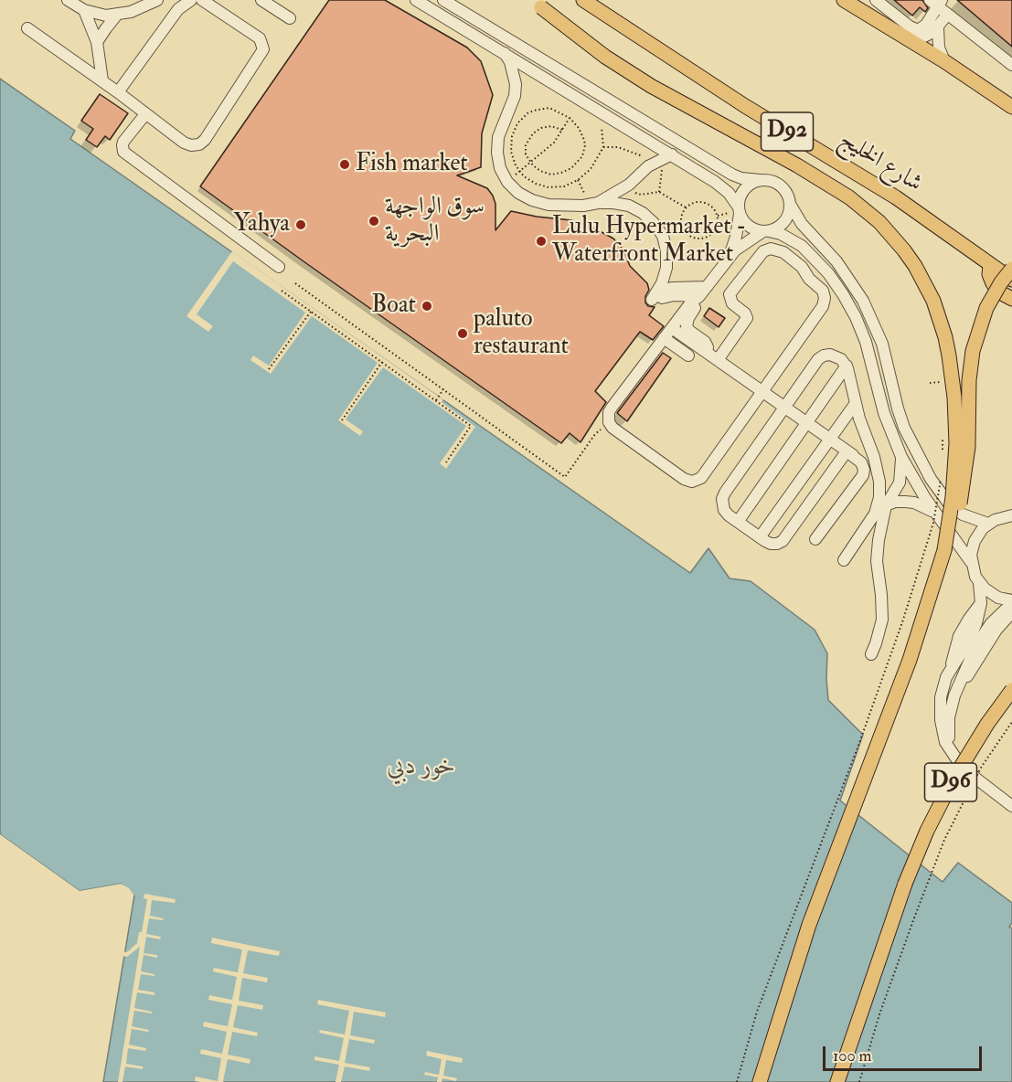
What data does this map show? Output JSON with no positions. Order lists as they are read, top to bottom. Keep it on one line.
{"streets":{"main road":["D92","شارع الخليج","D96"]},"water":["خور دبي"],"places":["Fish market","سوق الواجهة البحرية","Yahya","Lulu Hypermarket - Waterfront Market","Boat","paluto restaurant"],"scale_bar":"100 m"}
